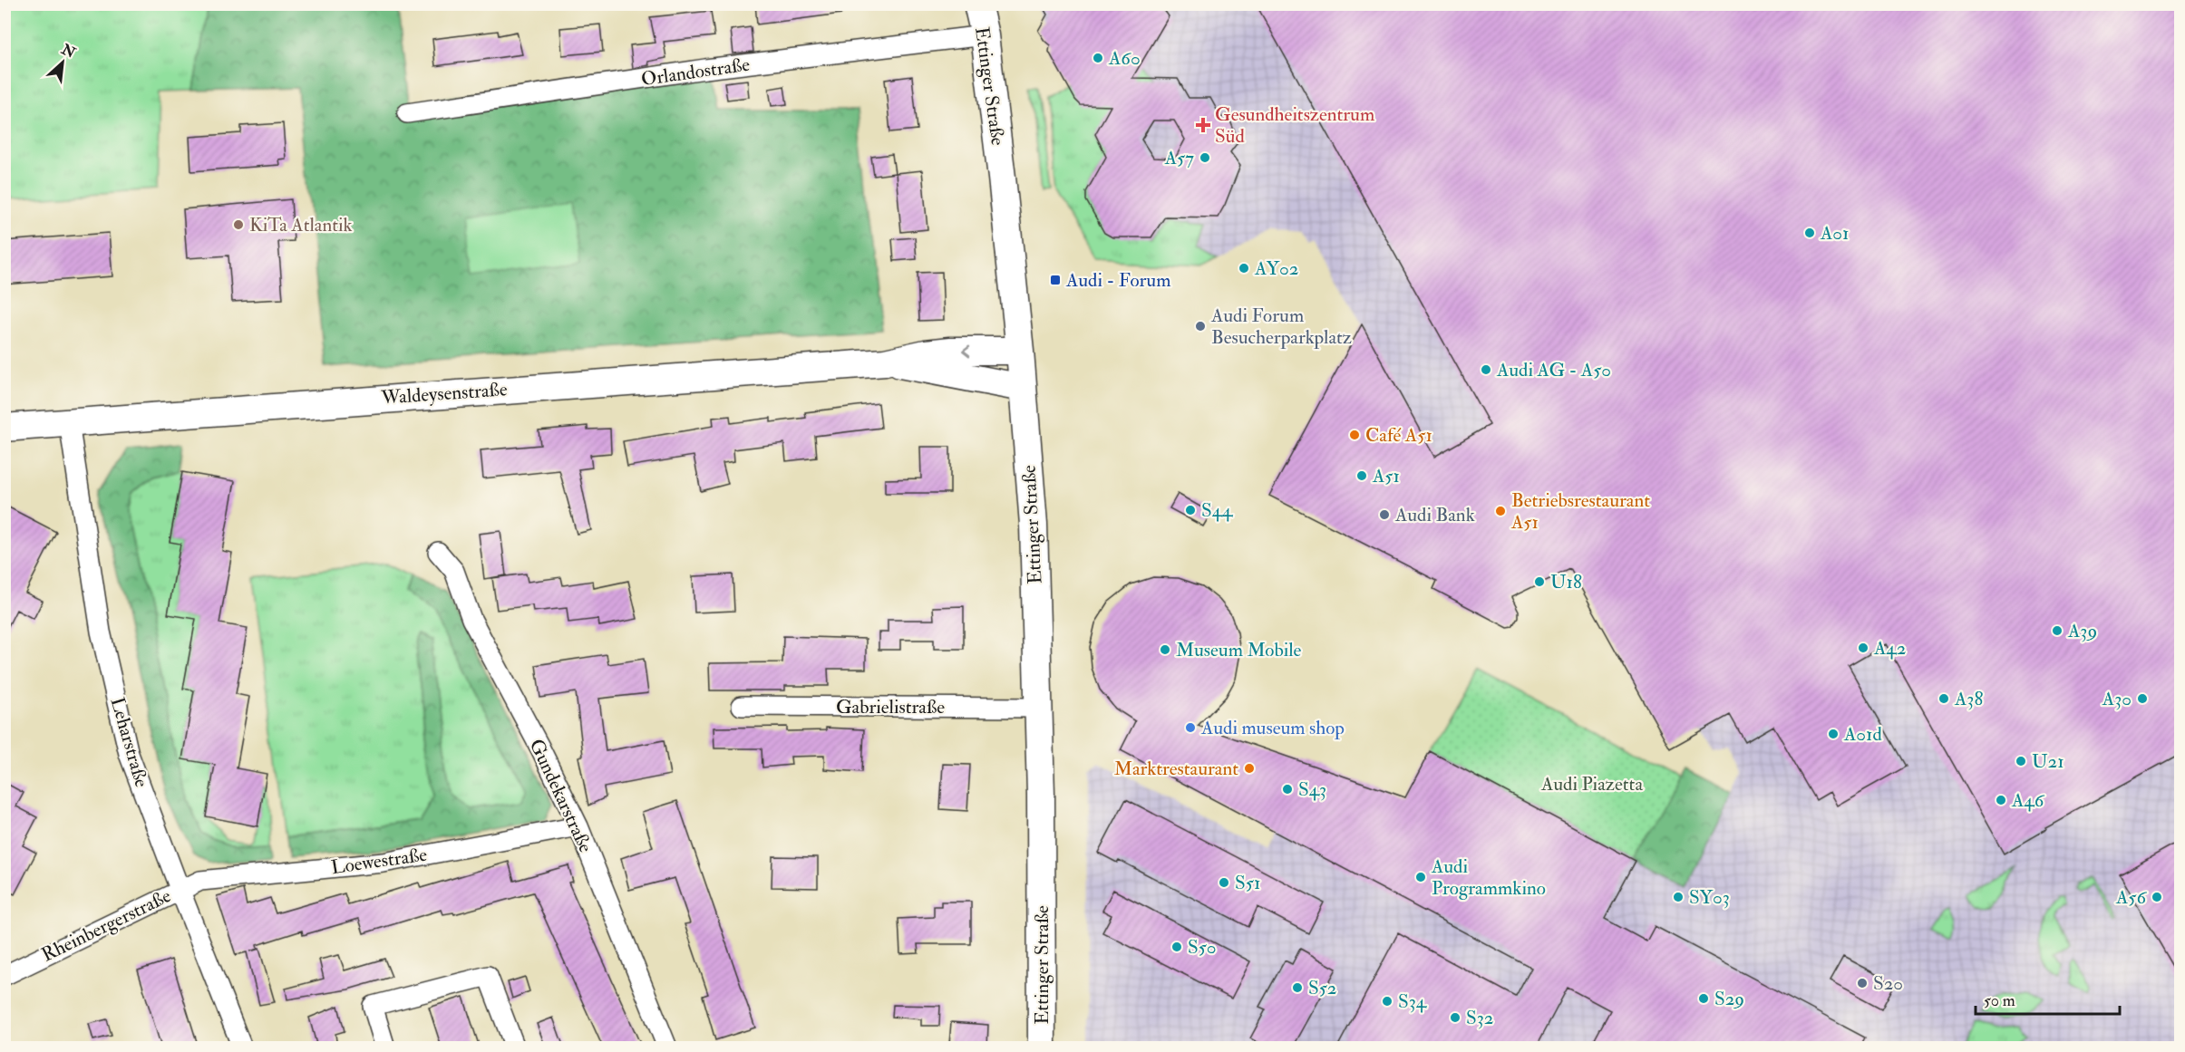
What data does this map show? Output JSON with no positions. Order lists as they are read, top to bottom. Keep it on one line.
{"streets":{"street":["Orlandostraße","Ettinger Straße","Waldeysenstraße","Gabrielistraße","Leharstraße","Gundekarstraße","Loewestraße","Rheinbergerstraße"]},"crossings":[["Orlandostraße","Ettinger Straße"],["Ettinger Straße","Waldeysenstraße"],["Ettinger Straße","Gabrielistraße"],["Waldeysenstraße","Leharstraße"],["Leharstraße","Loewestraße"],["Leharstraße","Rheinbergerstraße"],["Gundekarstraße","Loewestraße"],["Loewestraße","Rheinbergerstraße"]],"parks":["Audi Piazetta"],"places":{"other":["A60","A57","KiTa Atlantik","A01","AY02","Audi Forum Besucherparkplatz","Audi AG - A50","Café A51","A51","S44","Betriebsrestaurant A51","Audi Bank","U18","A39","A42","Museum Mobile","A38","A30","Audi museum shop","A01d","U21","Marktrestaurant","S43","A46","Audi Programmkino","S51","SY03","A56","S50","S20","S52","S29","S34","S32"],"health":["Gesundheitszentrum Süd"],"transit":["Audi - Forum"]},"scale_bar":"50 m","north":"top right"}
